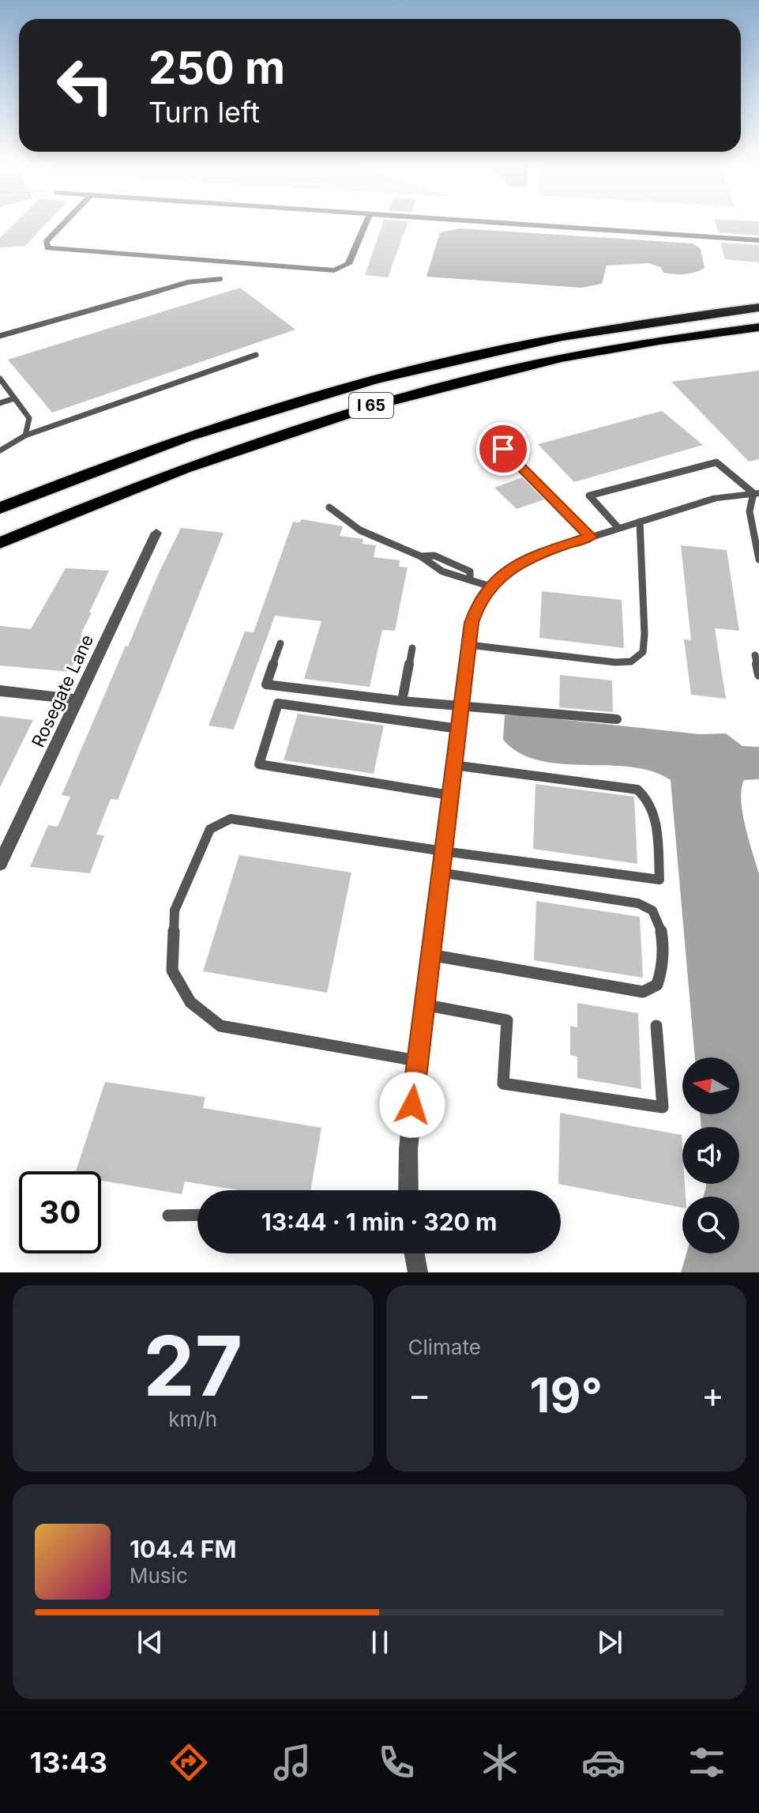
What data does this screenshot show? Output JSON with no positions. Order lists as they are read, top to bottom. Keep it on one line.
{"streets":{"highway":["I 65"],"street":["Rosegate Lane"]},"north":"left","page":{"turn":["250 m","Turn left"],"limit":"30","trip":"13:44 · 1 min · 320 m","tile":[["27","km/h"],"Climate"],"heat":["−","19°","+"],"song":["104.4 FM","Music"],"tabs":"13:43"}}
